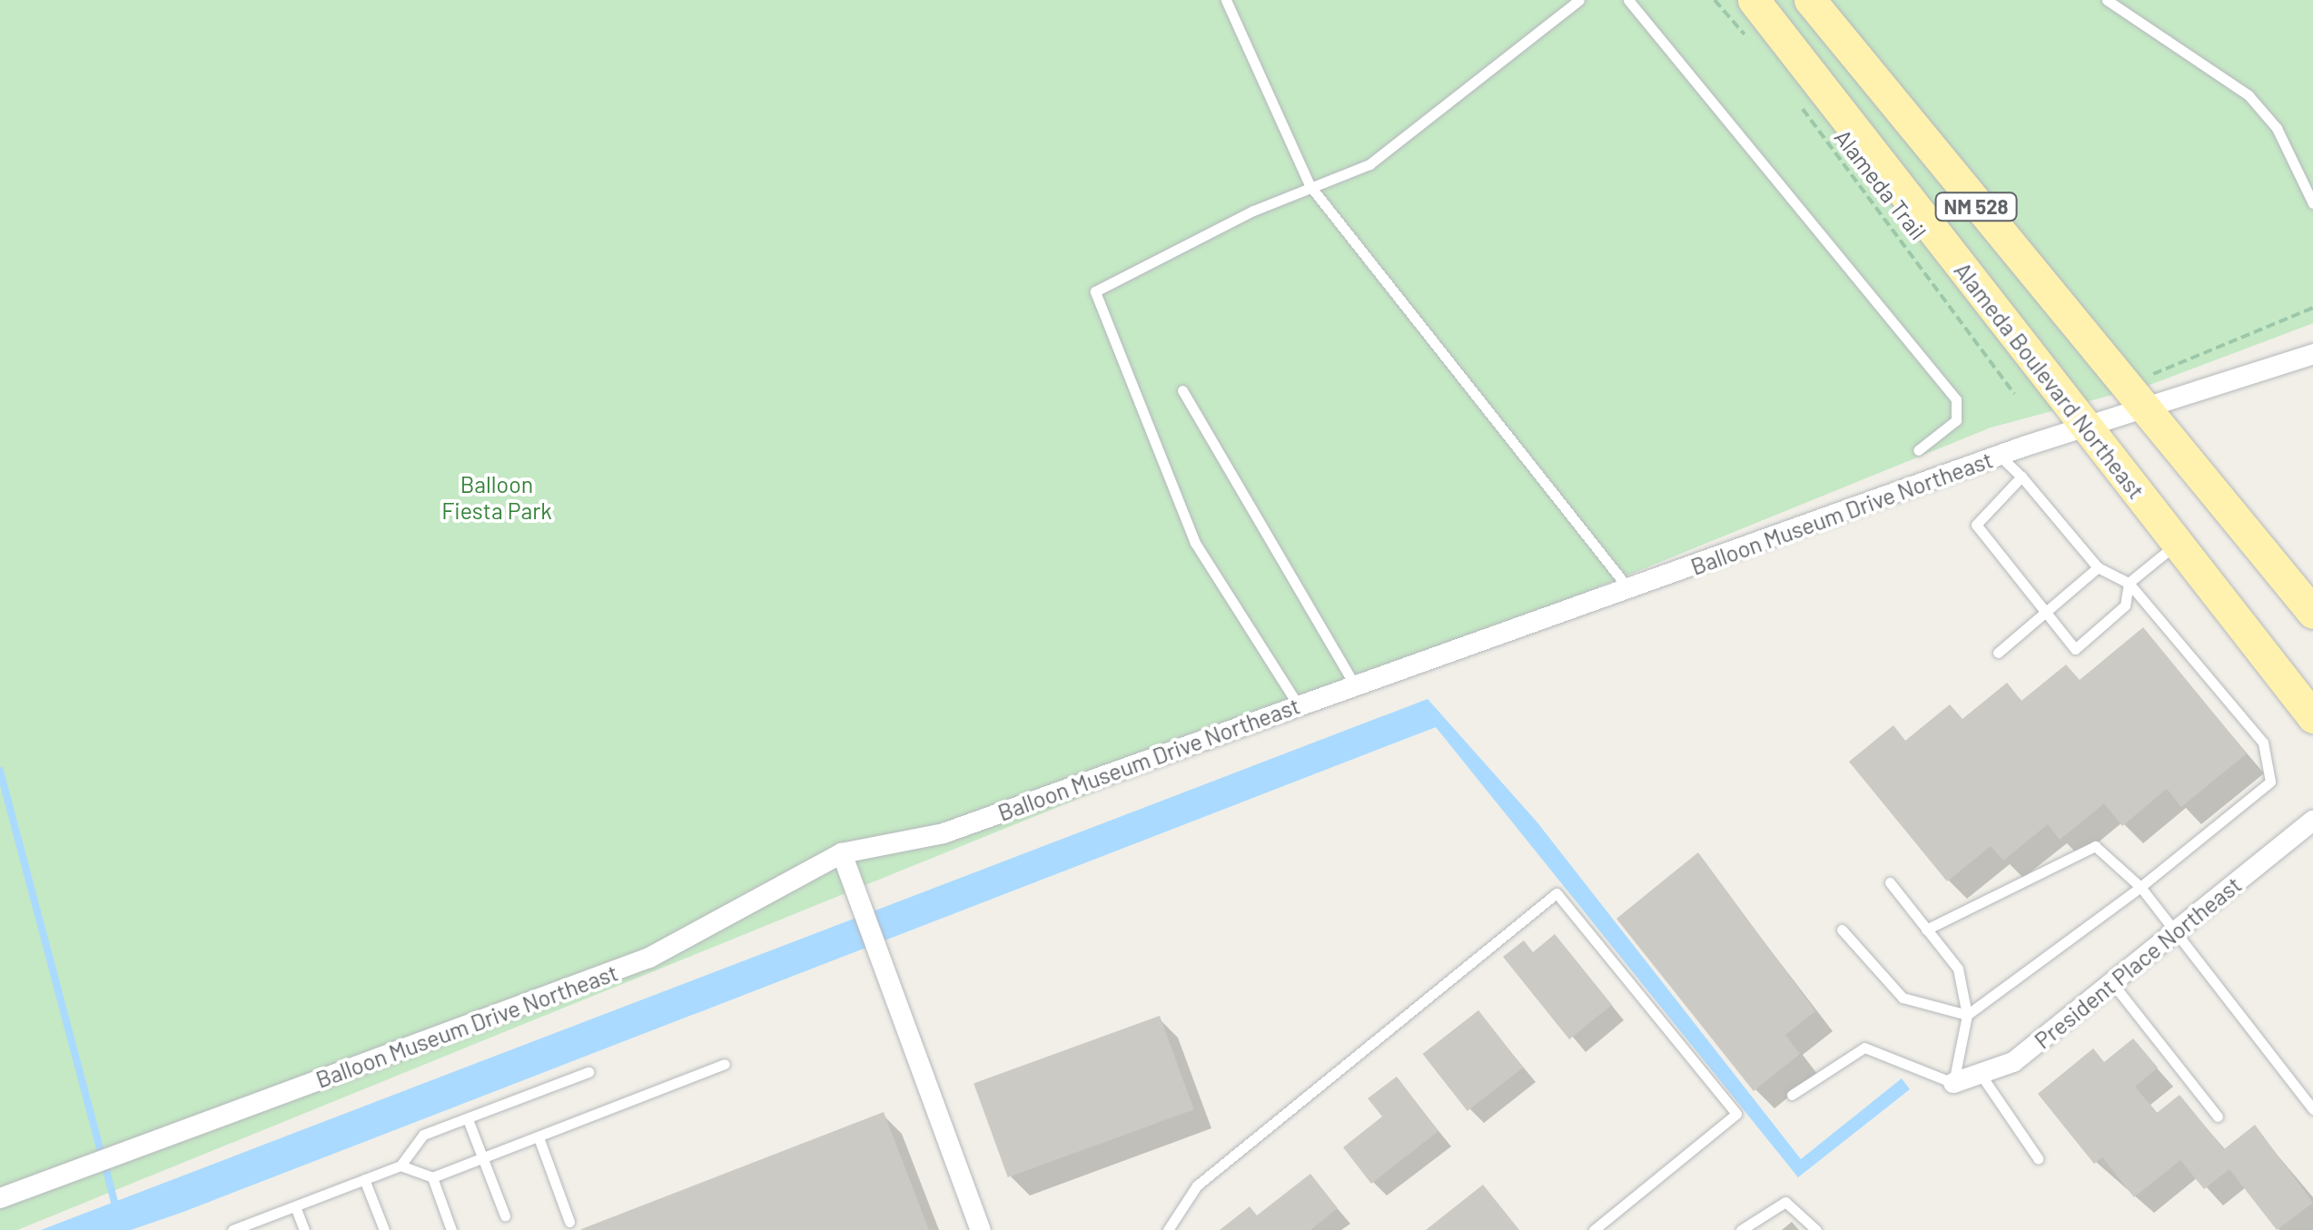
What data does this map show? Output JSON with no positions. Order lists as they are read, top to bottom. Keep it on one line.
{"streets":{"main road":["NM 528","Alameda Boulevard Northeast"],"street":["Balloon Museum Drive Northeast","President Place Northeast"],"path":["Alameda Trail"]},"crossings":[["NM 528","Balloon Museum Drive Northeast"],["Alameda Boulevard Northeast","Balloon Museum Drive Northeast"]],"parks":["Balloon Fiesta Park"]}
